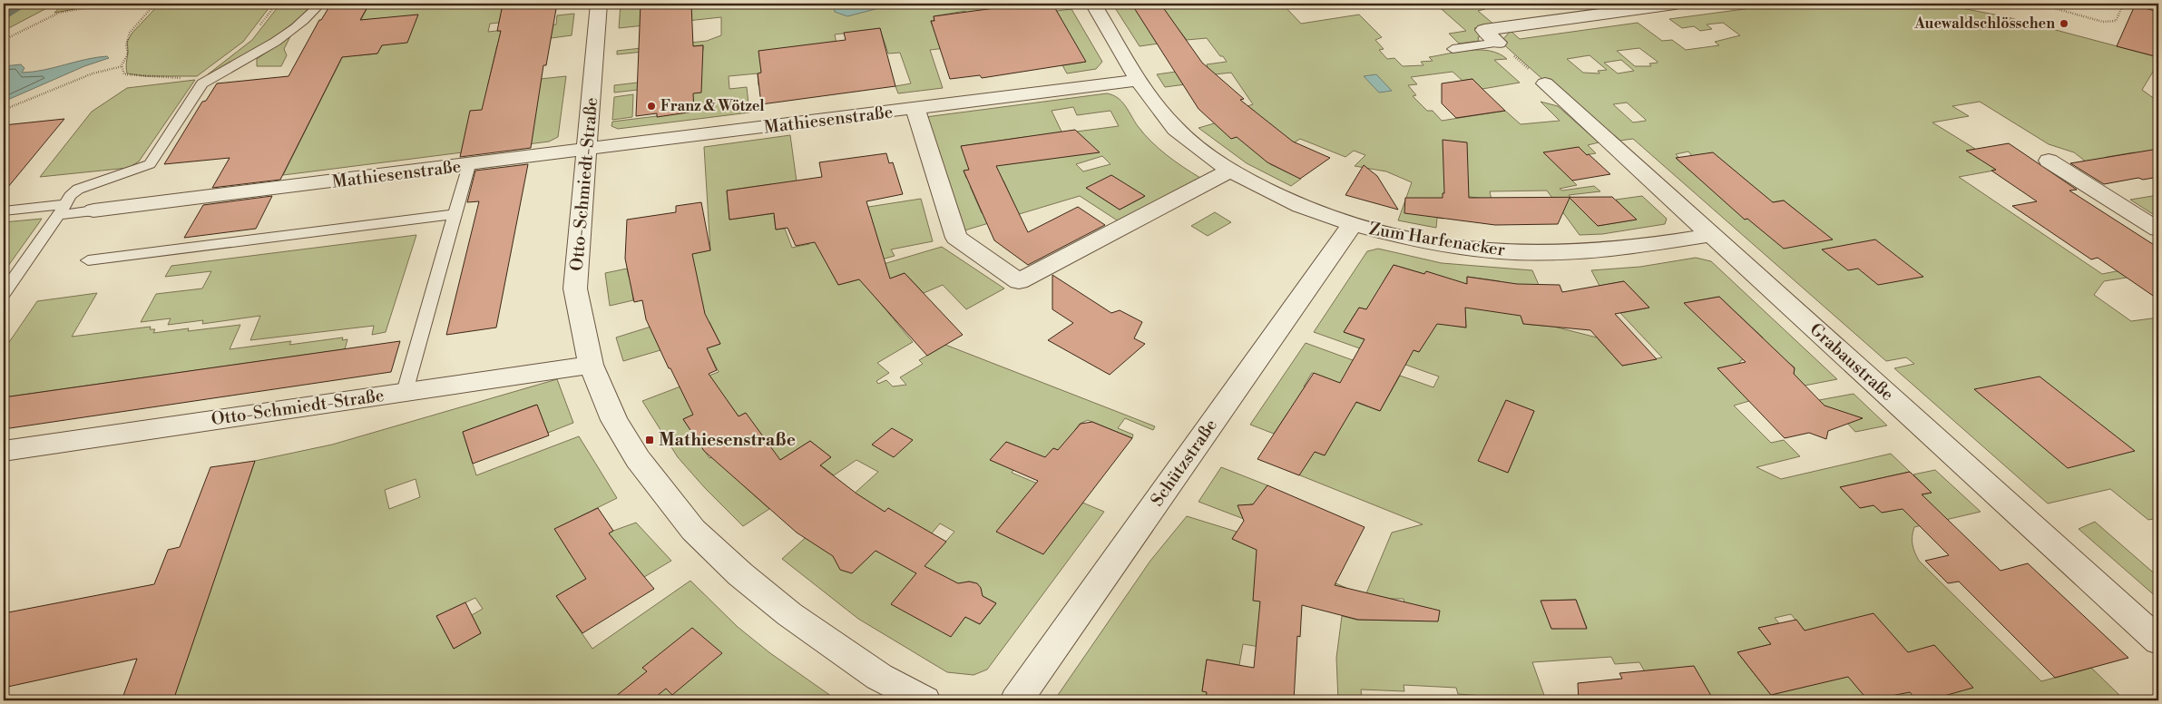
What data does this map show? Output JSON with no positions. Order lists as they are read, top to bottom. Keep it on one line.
{"streets":{"street":["Mathiesenstraße","Otto-Schmiedt-Straße","Zum Harfenacker","Grabaustraße","Schützstraße"]},"crossings":[["Mathiesenstraße","Otto-Schmiedt-Straße"],["Mathiesenstraße","Zum Harfenacker"],["Zum Harfenacker","Grabaustraße"],["Zum Harfenacker","Schützstraße"]],"places":{"other":["Auewaldschlösschen","Franz & Wötzel"],"transit":["Mathiesenstraße"]}}
